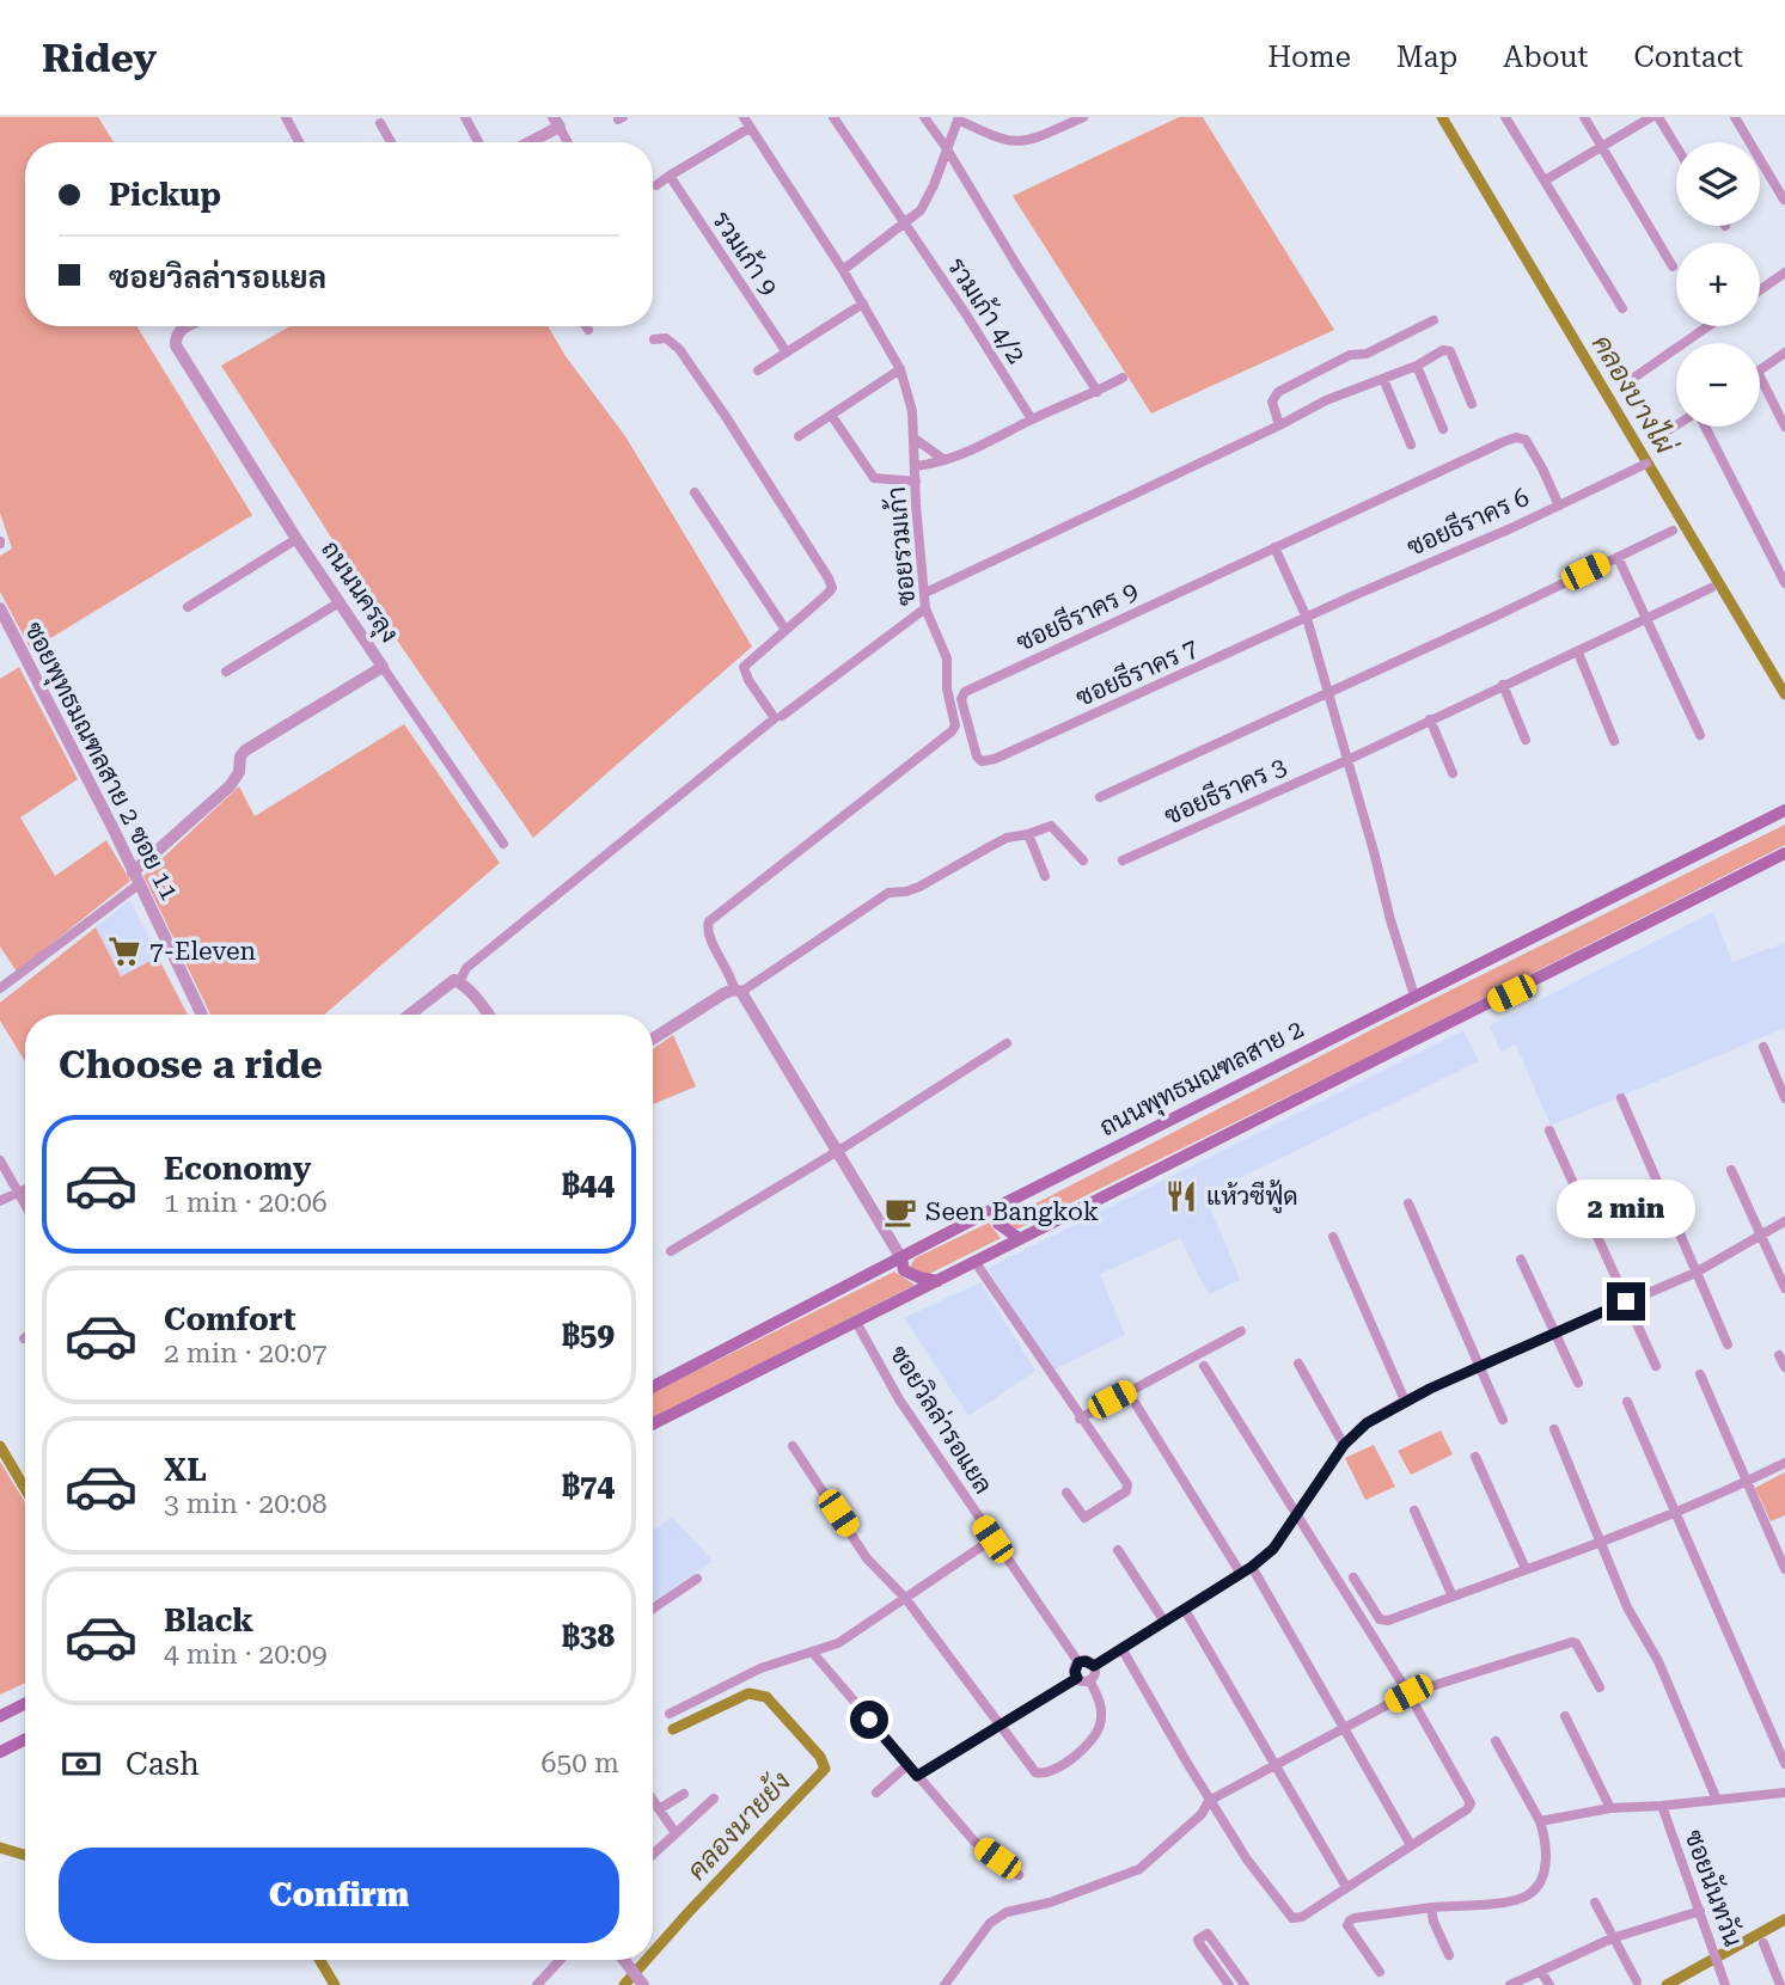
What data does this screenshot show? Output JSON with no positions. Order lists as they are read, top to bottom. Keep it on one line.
{"streets":{"main road":["ถนนพุทธมณฑลสาย 2"],"street":["รวมเก้า 9","รวมเก้า 4/2","ซอยธีราคร 6","ซอยรวมเก้า","ถนนนครลุง","ซอยธีราคร 9","ซอยธีราคร 7","ซอยพุทธมณฑลสาย 2 ซอย 11","ซอยธีราคร 3","ซอยวิลล่ารอแยล","ซอยนันทวัน"]},"crossings":[["ซอยธีราคร 6","ซอยธีราคร 7"],["ถนนนครลุง","ซอยพุทธมณฑลสาย 2 ซอย 11"],["ซอยธีราคร 9","ซอยธีราคร 7"]],"water":["คลองบางไผ่","คลองนายย้ง"],"places":{"supermarket":["7-Eleven"],"restaurant":["แห้วซีฟู้ด"],"cafe":["Seen Bangkok"]},"page":{"header":"Ridey","nav":["Home","Map","About","Contact"],"map_buttons":["+","−"],"banner":["Pickup","ซอยวิลล่ารอแยล"],"heading":"Choose a ride","list":[{"name":"Economy","note":"1 min · 20:06","value":"฿44"},{"name":"Comfort","note":"2 min · 20:07","value":"฿59"},{"name":"XL","note":"3 min · 20:08","value":"฿74"},{"name":"Black","note":"4 min · 20:09","value":"฿38"}],"bubble":"2 min","pay":["Cash","650 m"],"buttons":"Confirm"}}
